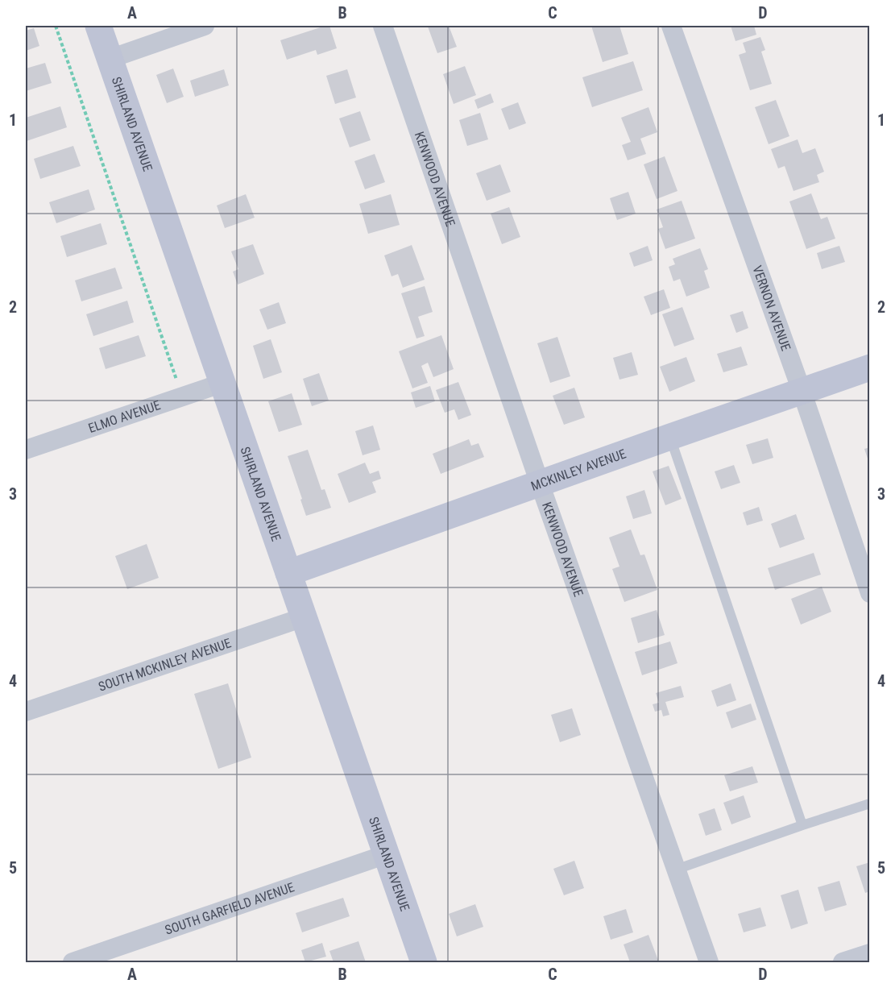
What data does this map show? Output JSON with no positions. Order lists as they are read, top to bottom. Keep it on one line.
{"streets":{"street":["SHIRLAND AVENUE","KENWOOD AVENUE","VERNON AVENUE","ELMO AVENUE","MCKINLEY AVENUE","SOUTH MCKINLEY AVENUE","SOUTH GARFIELD AVENUE"]},"crossings":[["SHIRLAND AVENUE","ELMO AVENUE"],["SHIRLAND AVENUE","MCKINLEY AVENUE"],["SHIRLAND AVENUE","SOUTH MCKINLEY AVENUE"],["SHIRLAND AVENUE","SOUTH GARFIELD AVENUE"],["KENWOOD AVENUE","MCKINLEY AVENUE"],["VERNON AVENUE","MCKINLEY AVENUE"]],"grid":{"columns":["A","B","C","D"],"rows":["1","2","3","4","5"]}}
